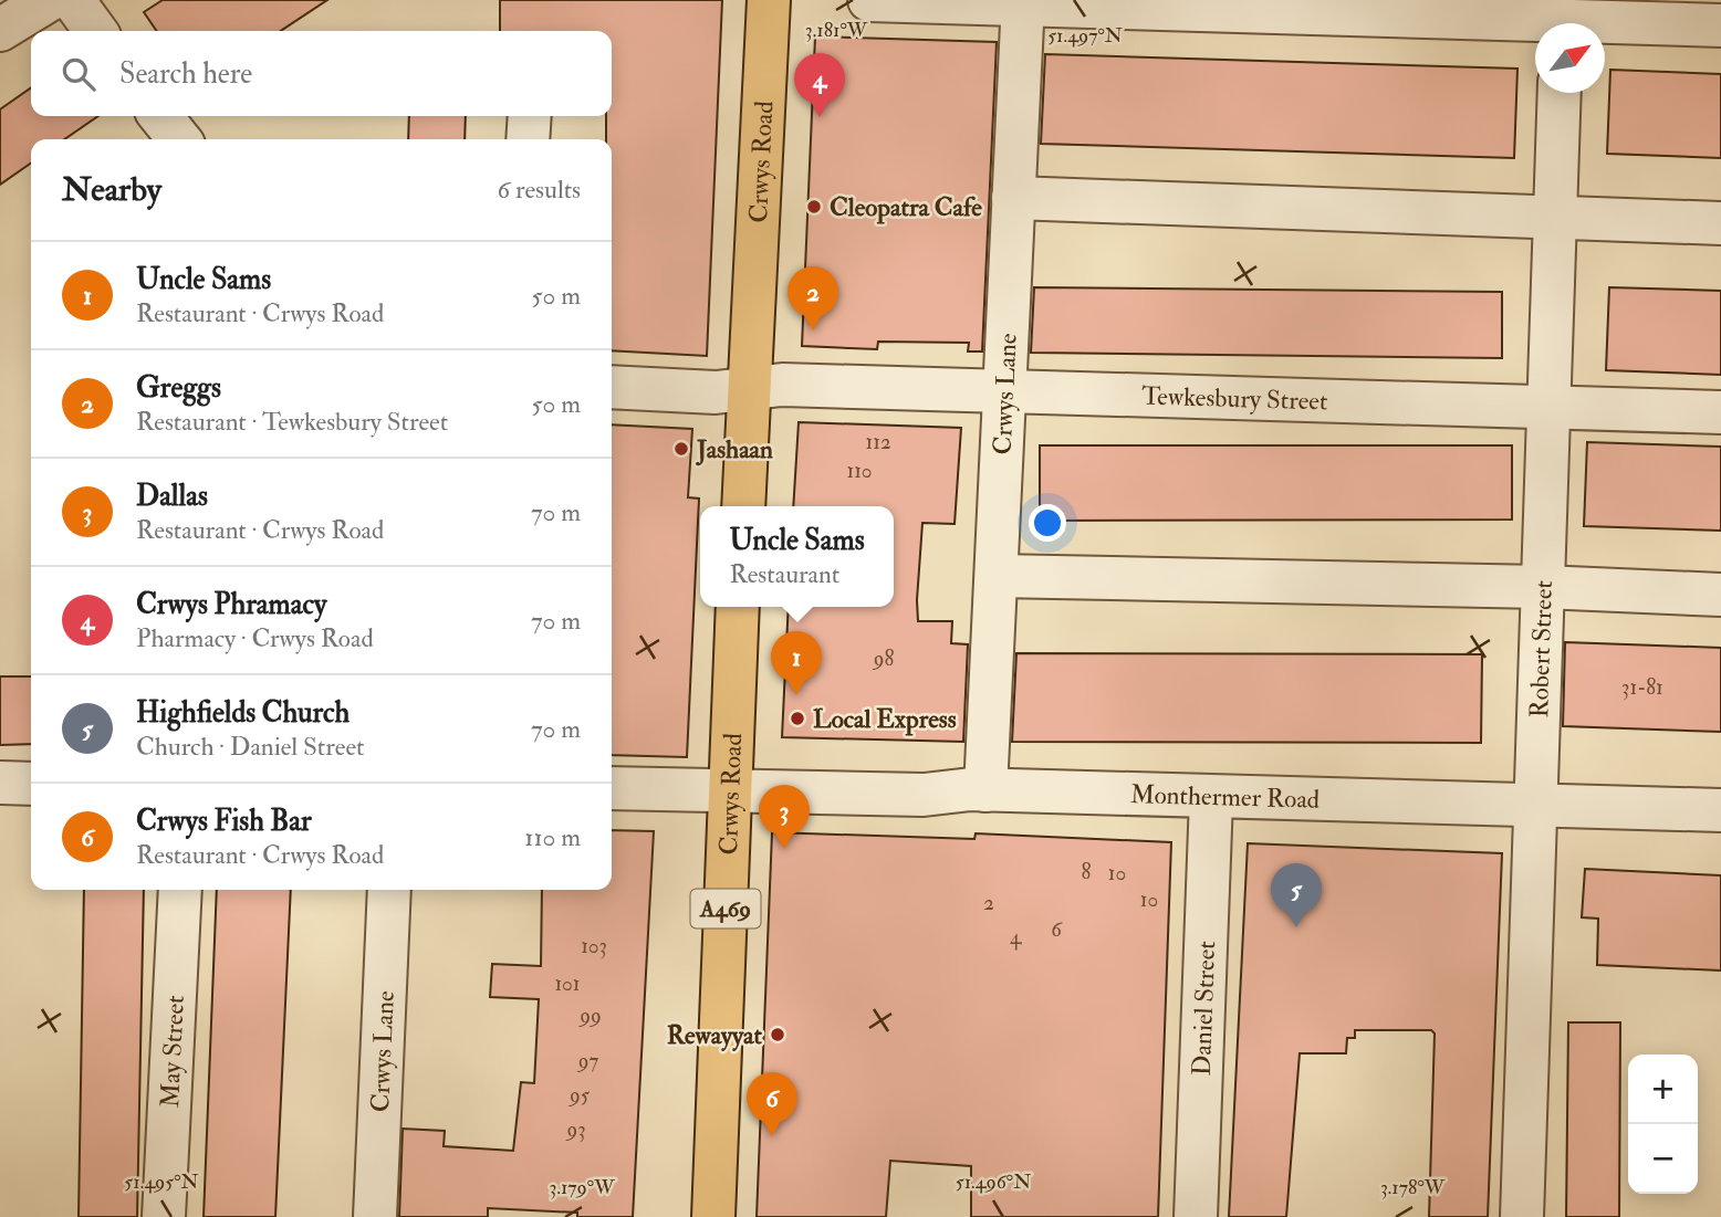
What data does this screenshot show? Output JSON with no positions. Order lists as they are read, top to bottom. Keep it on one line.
{"streets":{"main road":["Crwys Road","A469"],"street":["Crwys Lane","Tewkesbury Street","Robert Street","Monthermer Road","Daniel Street","May Street"]},"crossings":[["Crwys Road","Tewkesbury Street"],["Crwys Road","Monthermer Road"],["Crwys Lane","Tewkesbury Street"],["Crwys Lane","Monthermer Road"],["Tewkesbury Street","Robert Street"],["Robert Street","Monthermer Road"],["Monthermer Road","Daniel Street"]],"places":["Cleopatra Cafe","Jashaan","Local Express","Rewayyat"],"house_numbers":["112","110","98","31-81","8","10","10","2","6","4","103","101","99","97","95","93"],"north":"top right","page":{"search":"Search here","pins":["4","2","1","3","5","6"],"heading":["Nearby","6 results"],"list":[{"mark":"1","name":"Uncle Sams","note":"Restaurant · Crwys Road","value":"50 m"},{"mark":"2","name":"Greggs","note":"Restaurant · Tewkesbury Street","value":"50 m"},{"mark":"3","name":"Dallas","note":"Restaurant · Crwys Road","value":"70 m"},{"mark":"4","name":"Crwys Phramacy","note":"Pharmacy · Crwys Road","value":"70 m"},{"mark":"5","name":"Highfields Church","note":"Church · Daniel Street","value":"70 m"},{"mark":"6","name":"Crwys Fish Bar","note":"Restaurant · Crwys Road","value":"110 m"}],"popup":["Uncle Sams","Restaurant"],"map_buttons":["+","−"]},"coordinates":["3.181°W","51.497°N","51.495°N","51.496°N","3.179°W","3.178°W"]}
